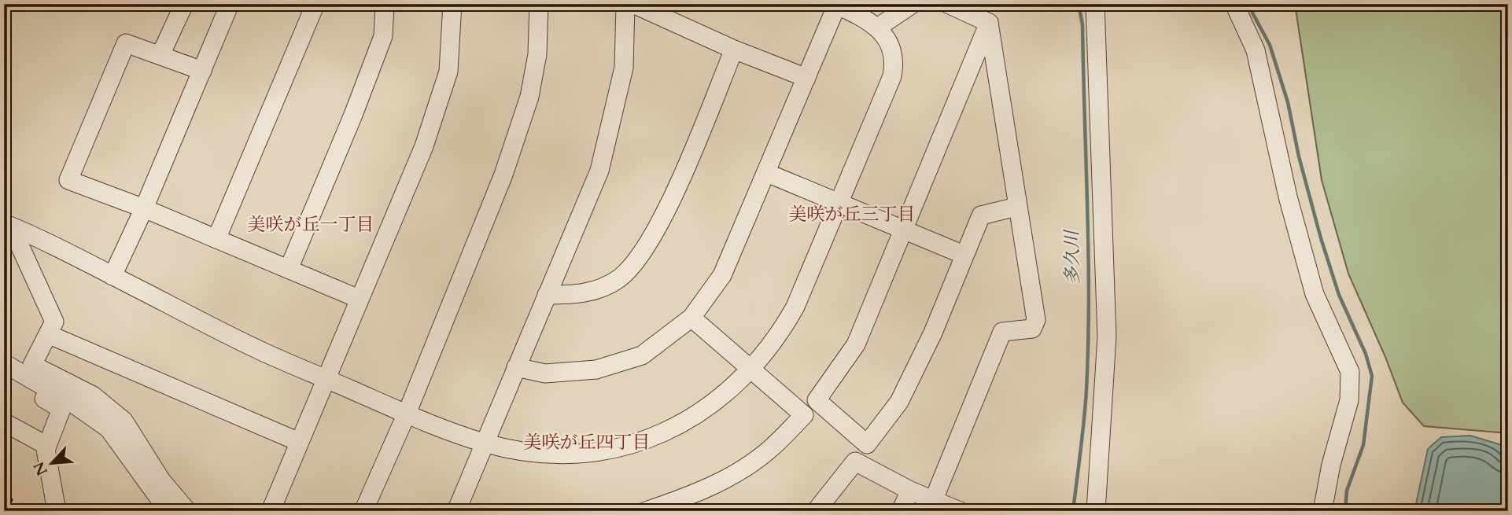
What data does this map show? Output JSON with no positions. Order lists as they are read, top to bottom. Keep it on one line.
{"districts":["美咲が丘三丁目","美咲が丘一丁目","美咲が丘四丁目"],"water":["多久川"],"north":"bottom left"}
